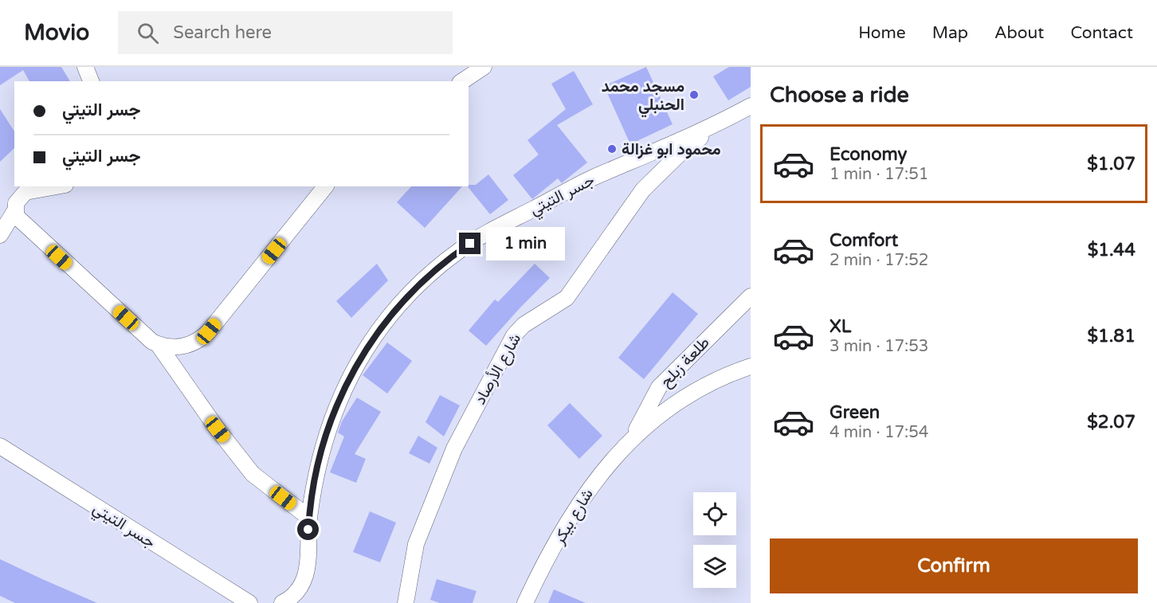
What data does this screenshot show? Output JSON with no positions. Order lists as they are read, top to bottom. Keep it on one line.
{"streets":{"street":["جسر التيتي","طلعة زبلح","شارع الأرصاد","شارع بيكر"]},"crossings":[["جسر التيتي","شارع الأرصاد"],["طلعة زبلح","شارع بيكر"]],"places":["مسجد محمد الحنبلي","محمود ابو غزالة"],"page":{"header":"Movio","search":"Search here","nav":["Home","Map","About","Contact"],"heading":"Choose a ride","banner":["جسر التيتي","جسر التيتي"],"list":[{"name":"Economy","note":"1 min · 17:51","value":"$1.07"},{"name":"Comfort","note":"2 min · 17:52","value":"$1.44"},{"name":"XL","note":"3 min · 17:53","value":"$1.81"},{"name":"Green","note":"4 min · 17:54","value":"$2.07"}],"bubble":"1 min","buttons":"Confirm"}}
